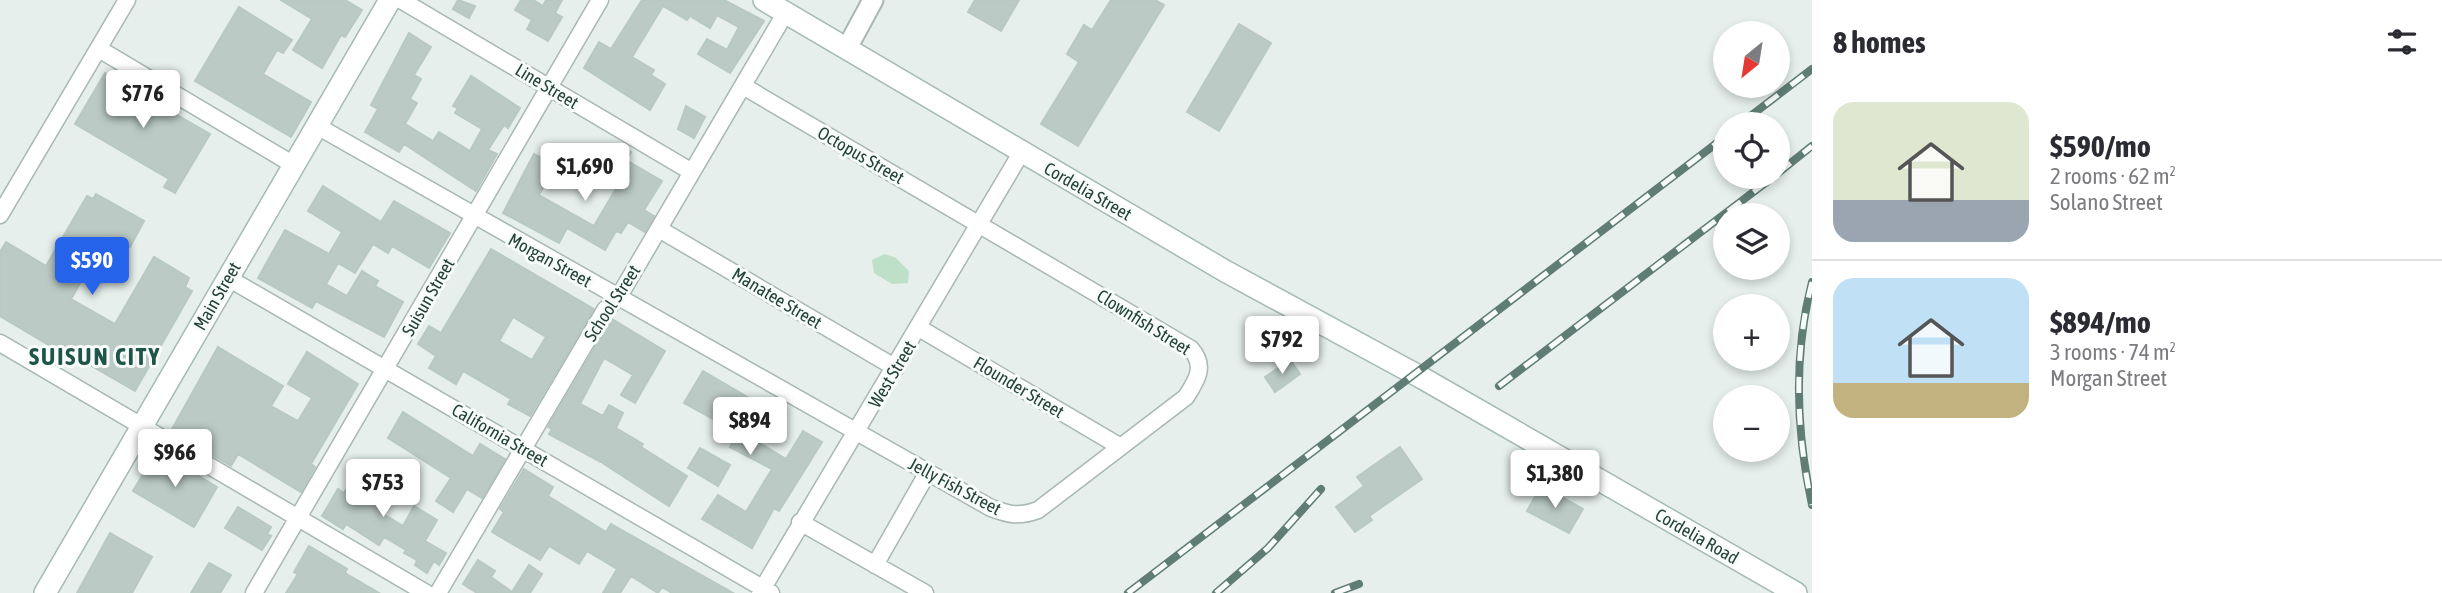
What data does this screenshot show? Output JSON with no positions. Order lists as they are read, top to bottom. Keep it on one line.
{"streets":{"main road":["Cordelia Street","Main Street","Cordelia Road"],"street":["Line Street","Octopus Street","Morgan Street","Suisun Street","Manatee Street","School Street","Clownfish Street","West Street","Flounder Street","California Street","Jelly Fish Street"]},"crossings":[["Line Street","Suisun Street"],["Line Street","School Street"],["Octopus Street","School Street"],["Octopus Street","Clownfish Street"],["Octopus Street","West Street"],["Cordelia Street","School Street"],["Cordelia Street","West Street"],["Cordelia Street","Cordelia Road"],["Morgan Street","Main Street"],["Morgan Street","Suisun Street"],["Morgan Street","School Street"],["Morgan Street","West Street"],["Morgan Street","Jelly Fish Street"],["Main Street","California Street"],["Suisun Street","California Street"],["Manatee Street","School Street"],["Manatee Street","West Street"],["School Street","California Street"],["Clownfish Street","West Street"],["Clownfish Street","Flounder Street"],["Clownfish Street","Jelly Fish Street"],["West Street","Flounder Street"],["West Street","California Street"],["West Street","Jelly Fish Street"],["Flounder Street","Jelly Fish Street"]],"districts":["SUISUN CITY"],"north":"bottom left","page":{"heading":"8 homes","map_buttons":["+","−"],"price":["$776","$1,690","$590","$792","$894","$966","$1,380","$753"],"list":[{"name":"$590/mo","note":"2 rooms · 62 m² · Solano Street"},{"name":"$894/mo","note":"3 rooms · 74 m² · Morgan Street"}]}}
